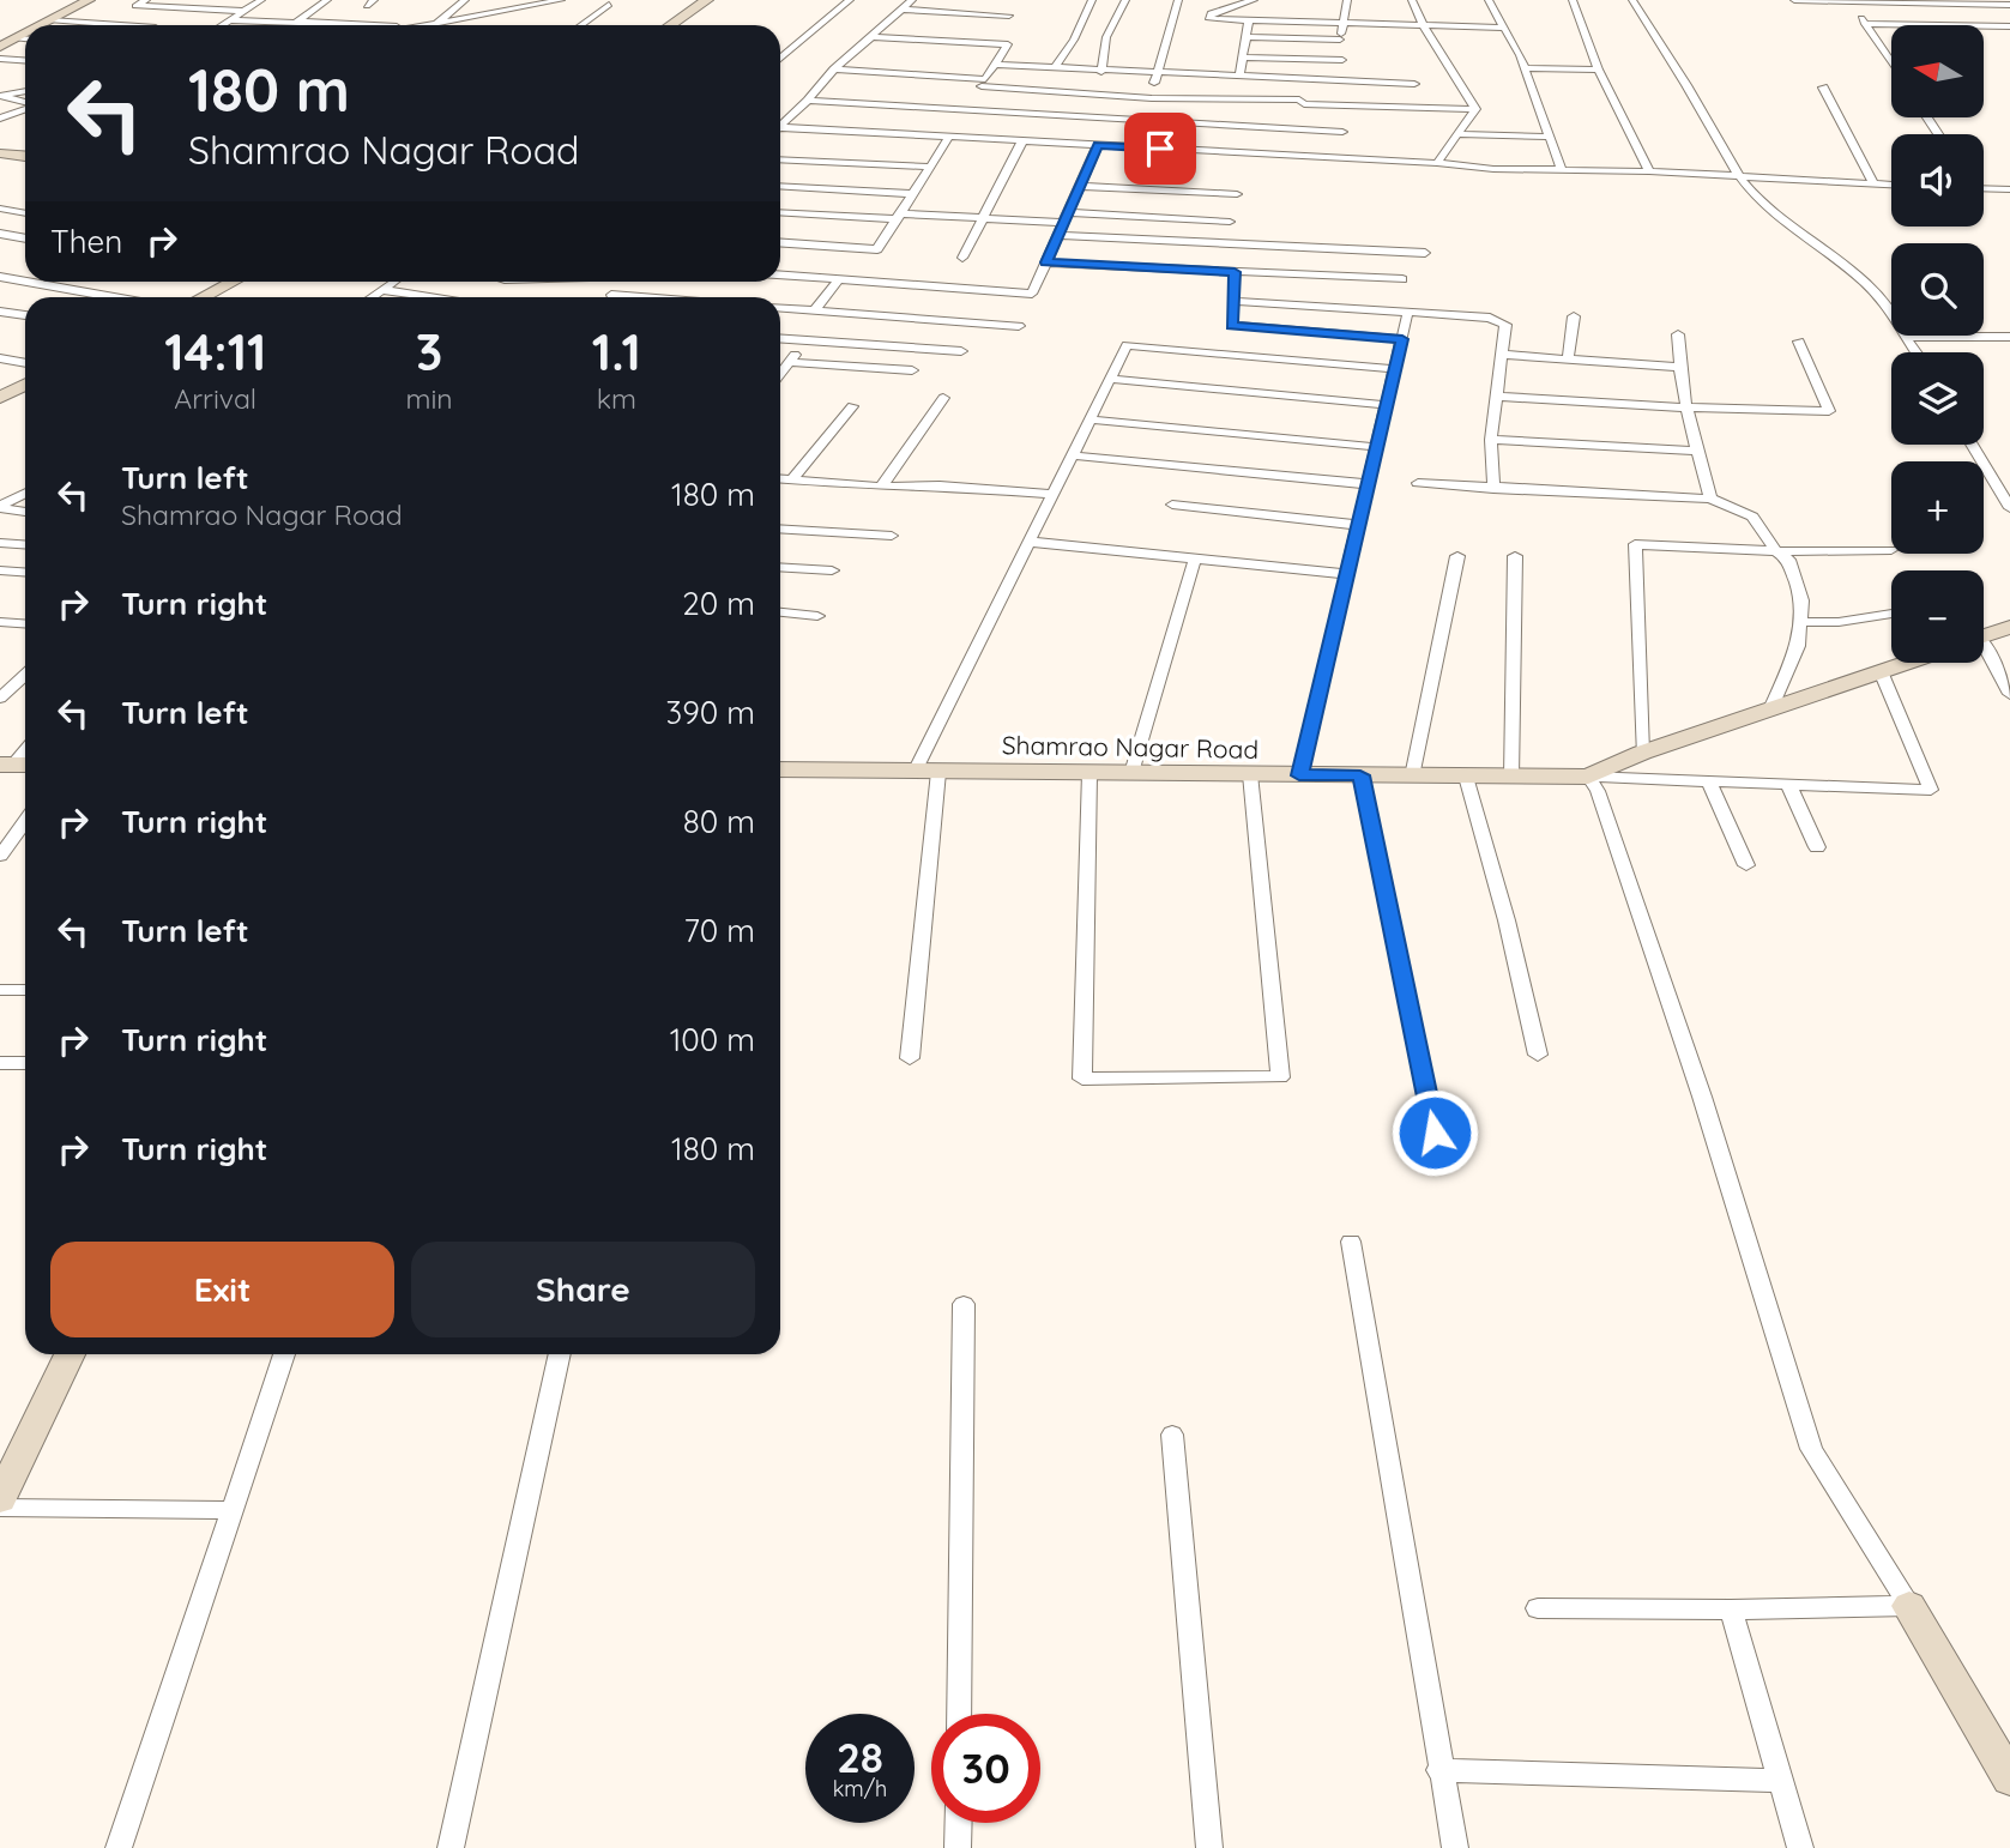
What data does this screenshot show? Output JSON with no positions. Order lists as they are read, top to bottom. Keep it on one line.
{"streets":{"street":["Shamrao Nagar Road"]},"north":"left","page":{"map_buttons":["+","−"],"turn":["180 m","Shamrao Nagar Road"],"then":"Then","eta":["14:11","Arrival","3","min","1.1","km"],"list":[{"name":"Turn left","note":"Shamrao Nagar Road","value":"180 m"},{"name":"Turn right","value":"20 m"},{"name":"Turn left","value":"390 m"},{"name":"Turn right","value":"80 m"},{"name":"Turn left","value":"70 m"},{"name":"Turn right","value":"100 m"},{"name":"Turn right","value":"180 m"}],"buttons":["Exit","Share"],"speed":"28 km/h","limit":"30"}}
